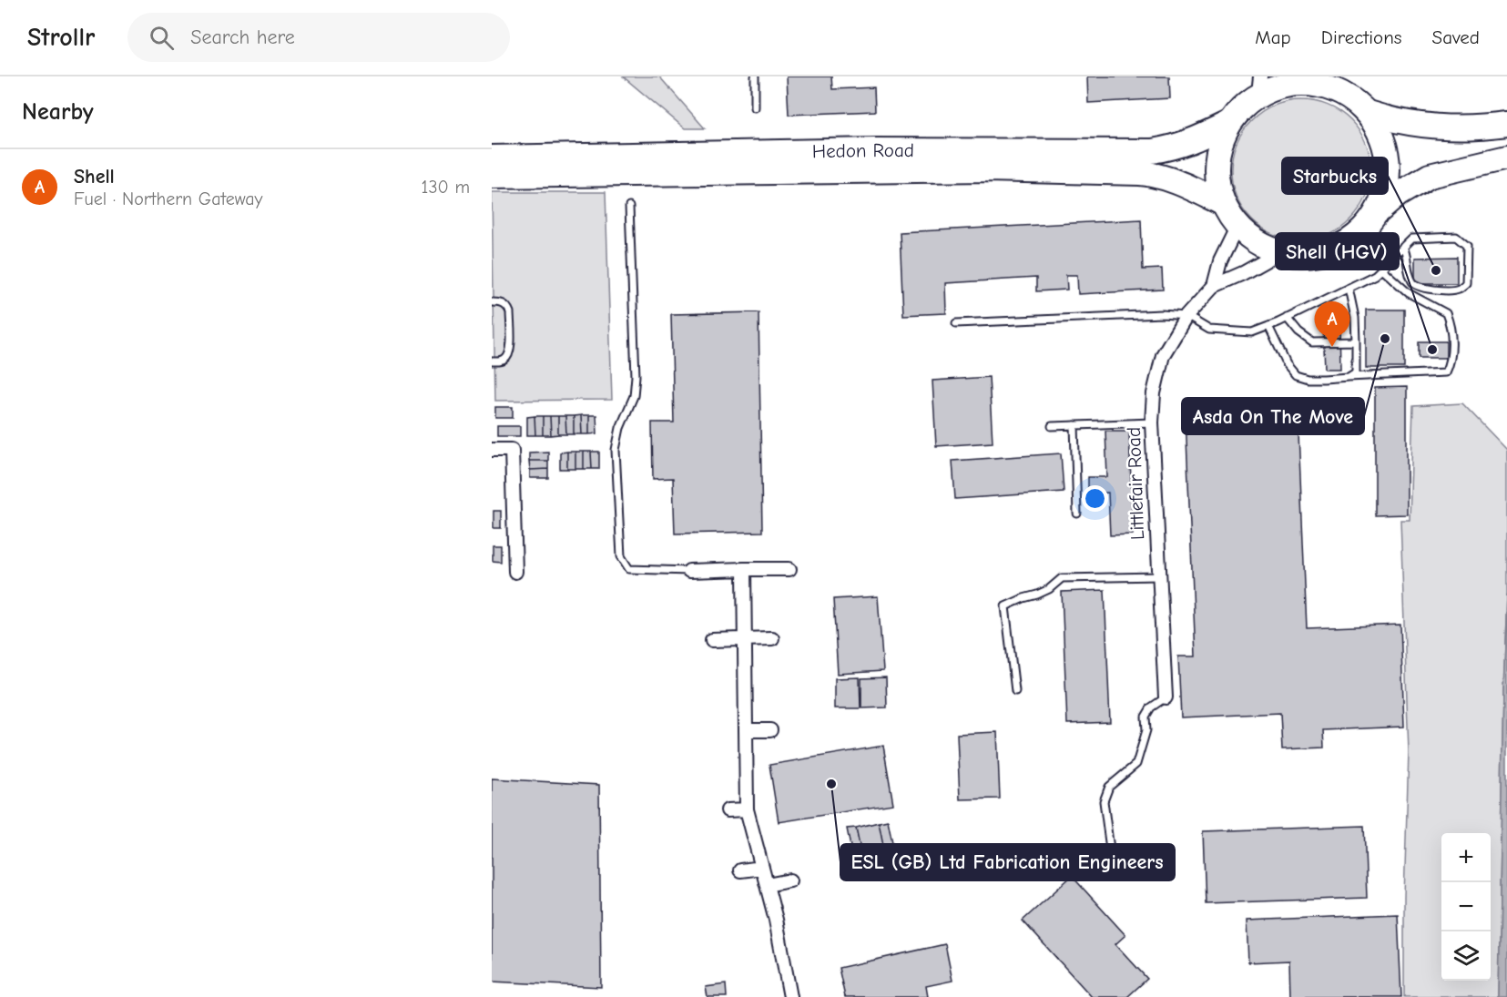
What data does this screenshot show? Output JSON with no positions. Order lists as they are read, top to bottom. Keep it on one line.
{"streets":{"highway":["Hedon Road"],"street":["Littlefair Road"]},"crossings":[["Hedon Road","Littlefair Road"]],"places":["Starbucks","Asda On The Move","Shell (HGV)","ESL (GB) Ltd Fabrication Engineers"],"page":{"header":"Strollr","search":"Search here","nav":["Map","Directions","Saved"],"heading":"Nearby","list":[{"mark":"A","name":"Shell","note":"Fuel · Northern Gateway","value":"130 m"}],"pins":"A","map_buttons":["+","−"]}}
